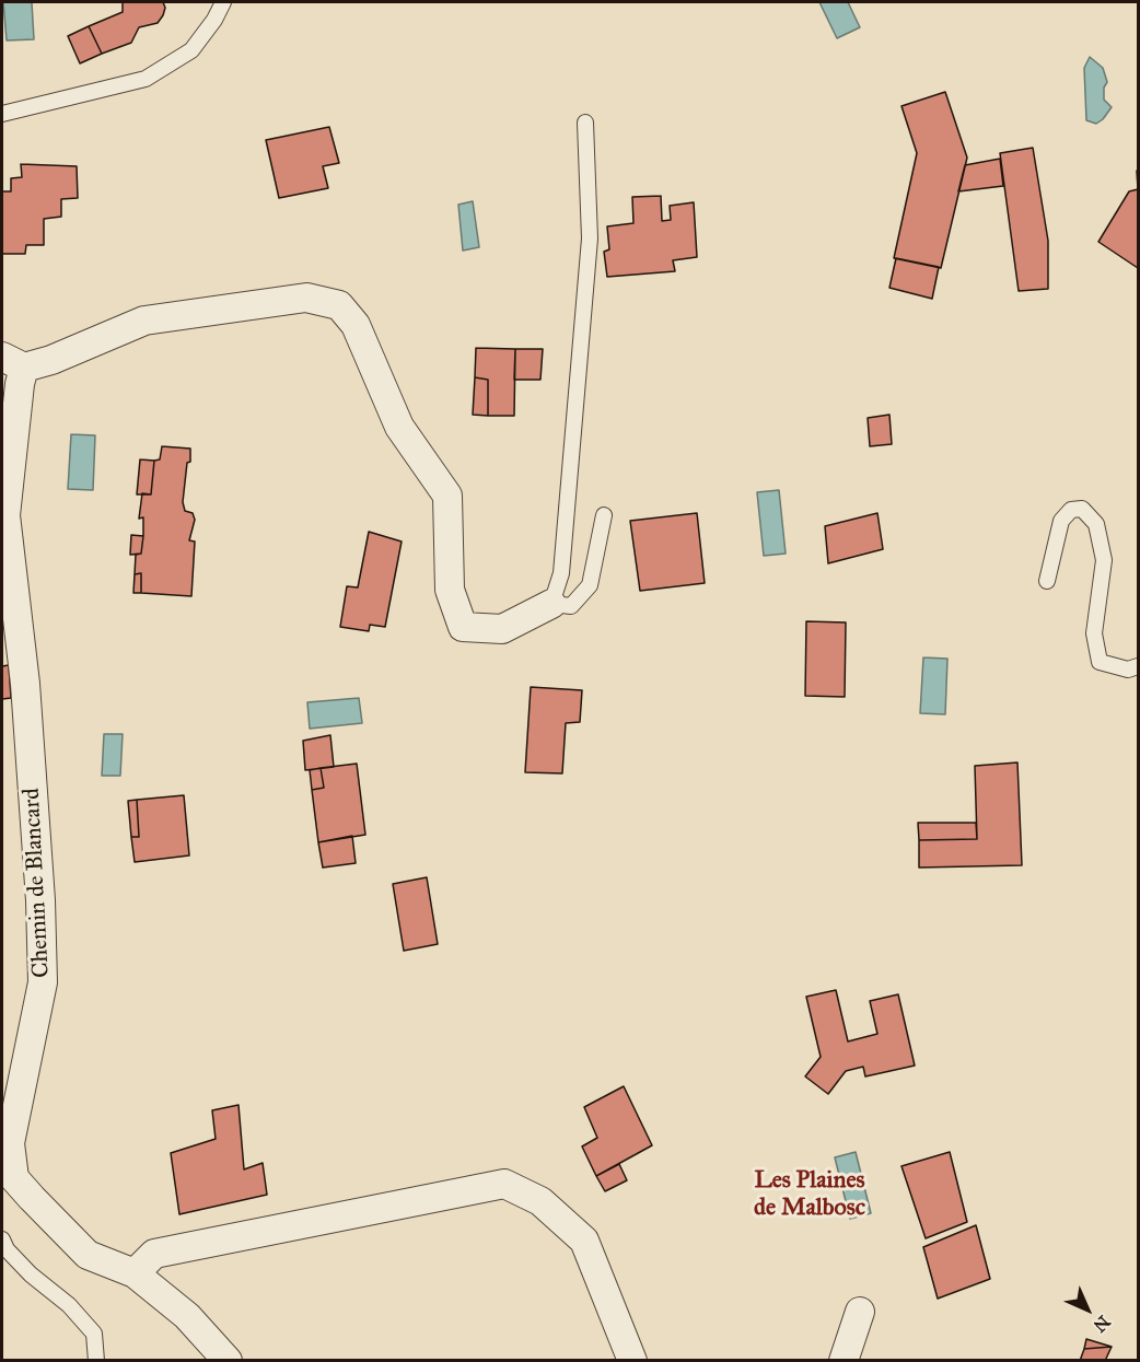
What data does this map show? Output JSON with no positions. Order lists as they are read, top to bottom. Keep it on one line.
{"streets":{"street":["Chemin de Blancard"]},"districts":["Les Plaines de Malbosc"],"north":"bottom right"}
